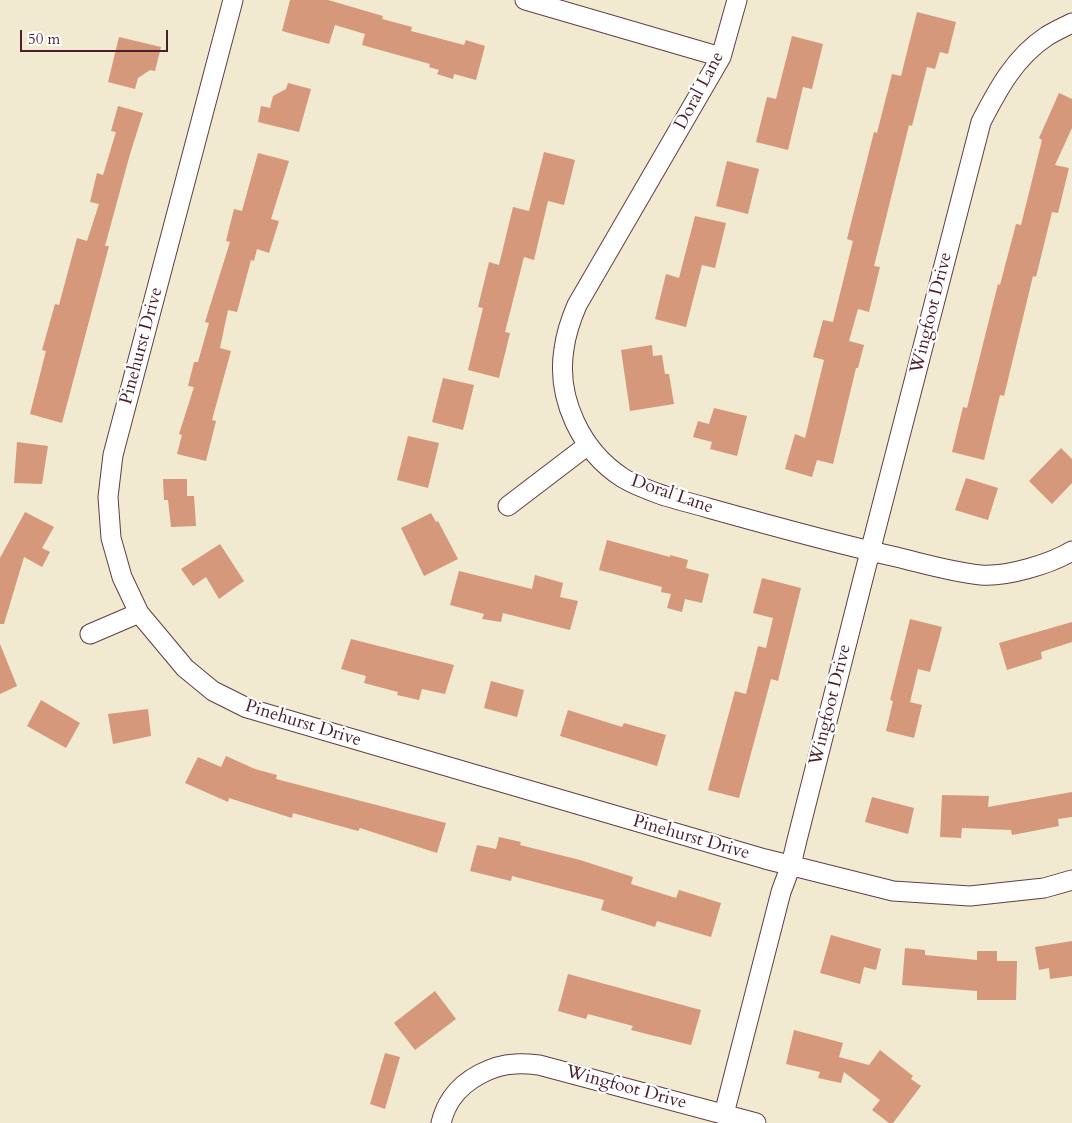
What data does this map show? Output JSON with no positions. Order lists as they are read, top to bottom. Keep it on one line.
{"streets":{"street":["Doral Lane","Wingfoot Drive","Pinehurst Drive"]},"crossings":[["Doral Lane","Wingfoot Drive"],["Wingfoot Drive","Pinehurst Drive"]],"scale_bar":"50 m"}
